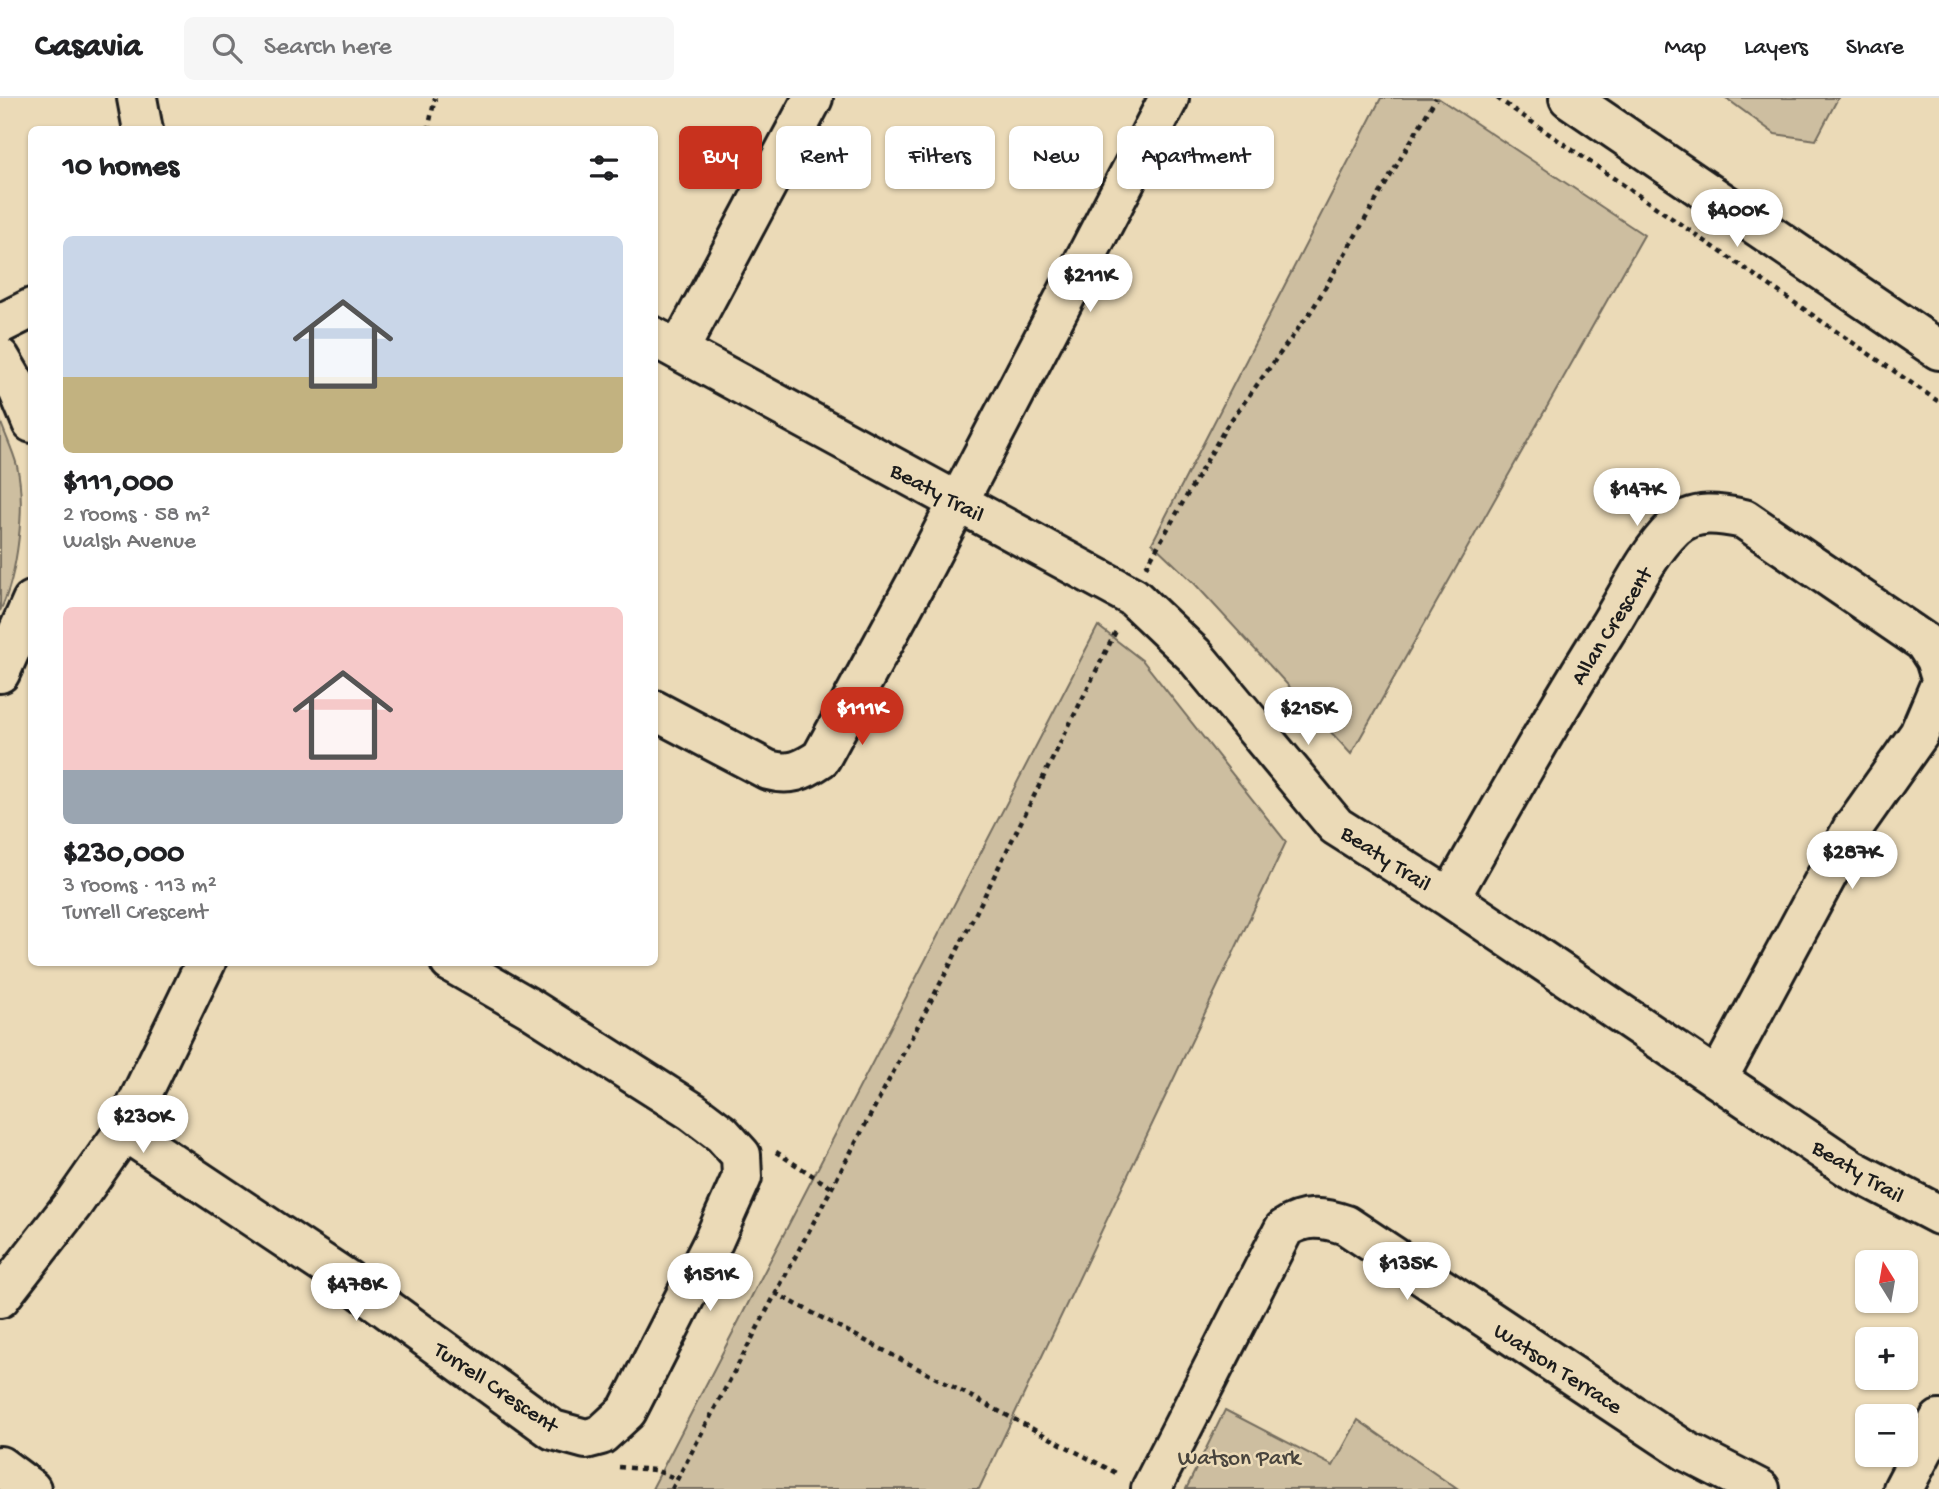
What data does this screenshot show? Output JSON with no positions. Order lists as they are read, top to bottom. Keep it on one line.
{"streets":{"street":["Beaty Trail","Allan Crescent","Watson Terrace","Turrell Crescent"]},"crossings":[["Beaty Trail","Allan Crescent"]],"parks":["Watson Park"],"north":"top","page":{"header":"Casavia","search":"Search here","nav":["Map","Layers","Share"],"chip":["Buy","Rent","Filters","New","Apartment"],"heading":"10 homes","price":["$400K","$211K","$147K","$111K","$215K","$287K","$230K","$135K","$151K","$478K"],"list":[{"name":"$111,000","note":"2 rooms · 58 m² · Walsh Avenue"},{"name":"$230,000","note":"3 rooms · 113 m² · Turrell Crescent"}],"map_buttons":["+","−"]}}
